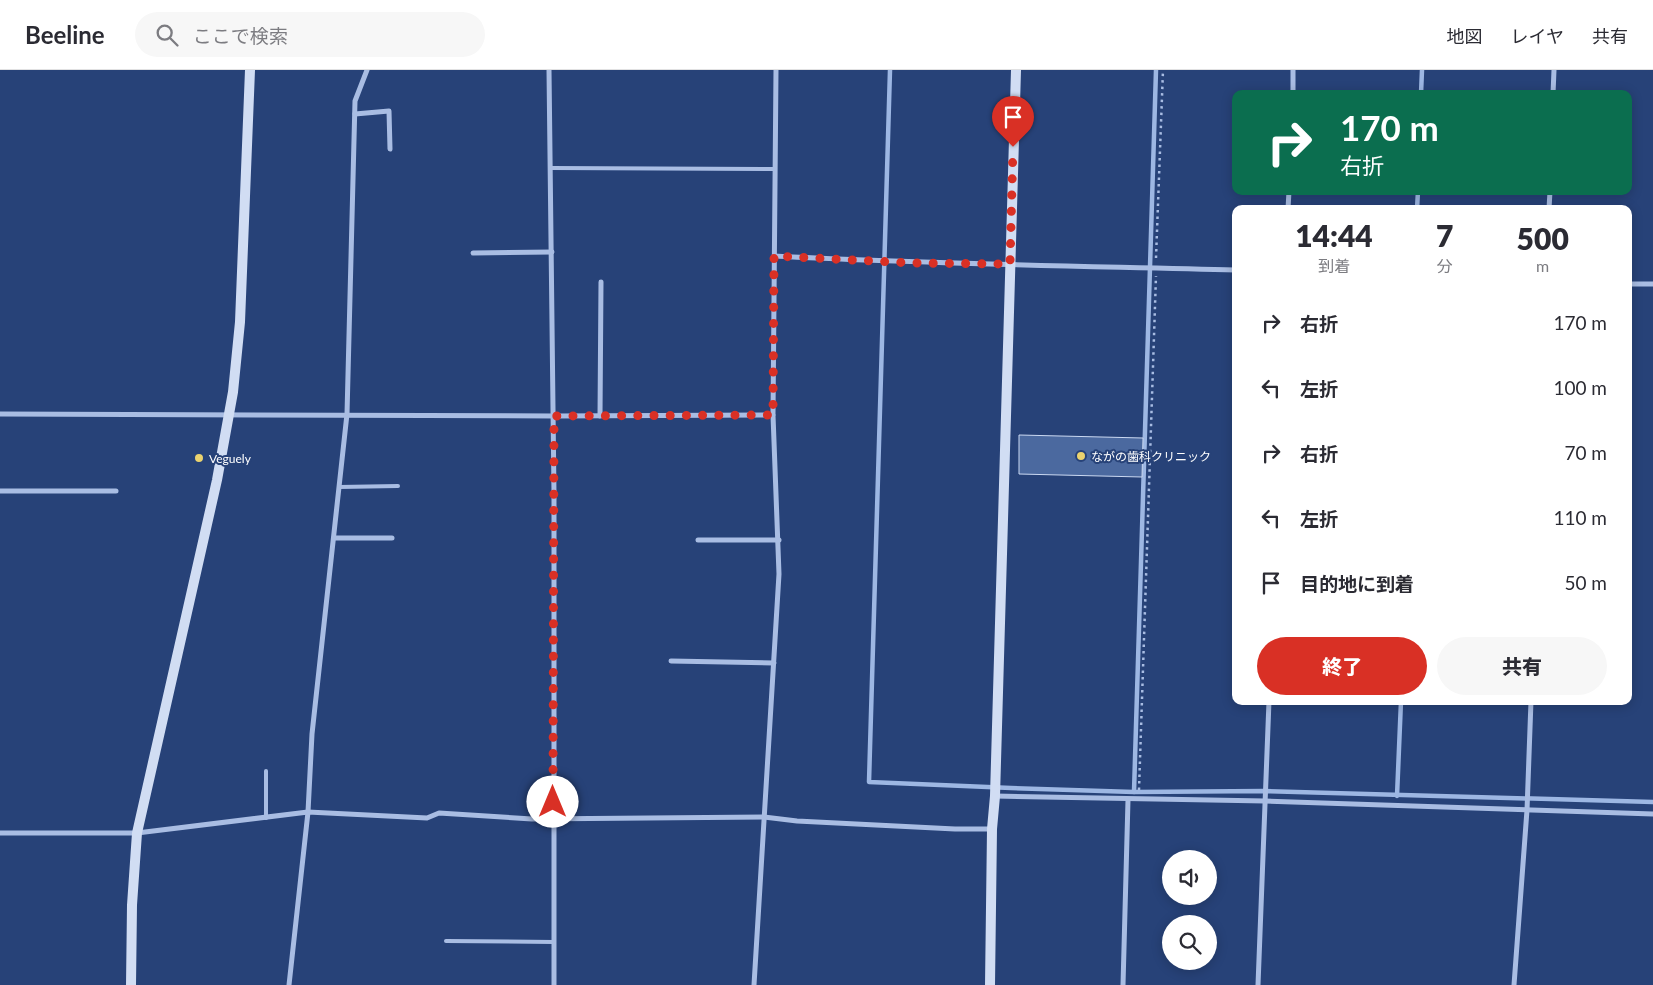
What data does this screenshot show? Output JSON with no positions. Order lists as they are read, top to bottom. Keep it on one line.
{"places":["ながの歯科クリニック","Veguely"],"page":{"header":"Beeline","search":"ここで検索","nav":["地図","レイヤ","共有"],"turn":["170 m","右折"],"eta":["14:44","到着","7","分","500","m"],"list":[{"name":"右折","value":"170 m"},{"name":"左折","value":"100 m"},{"name":"右折","value":"70 m"},{"name":"左折","value":"110 m"},{"name":"目的地に到着","value":"50 m"}],"buttons":["終了","共有"]}}
